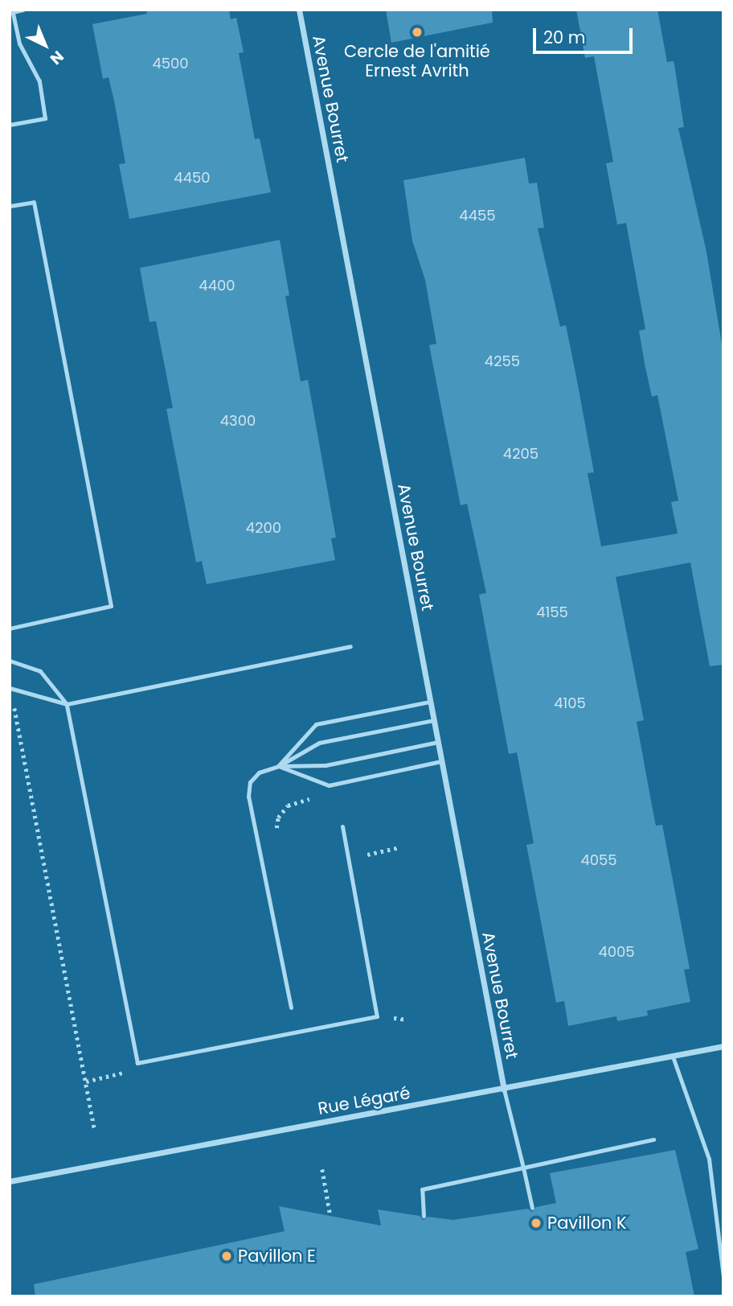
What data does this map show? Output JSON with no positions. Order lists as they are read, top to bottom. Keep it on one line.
{"streets":{"street":["Avenue Bourret","Rue Légaré"]},"crossings":[["Avenue Bourret","Rue Légaré"]],"places":["Cercle de l'amitié Ernest Avrith","Pavillon K","Pavillon E"],"house_numbers":["4500","4450","4455","4400","4255","4300","4205","4200","4155","4105","4055","4005"],"scale_bar":"20 m","north":"bottom right"}
